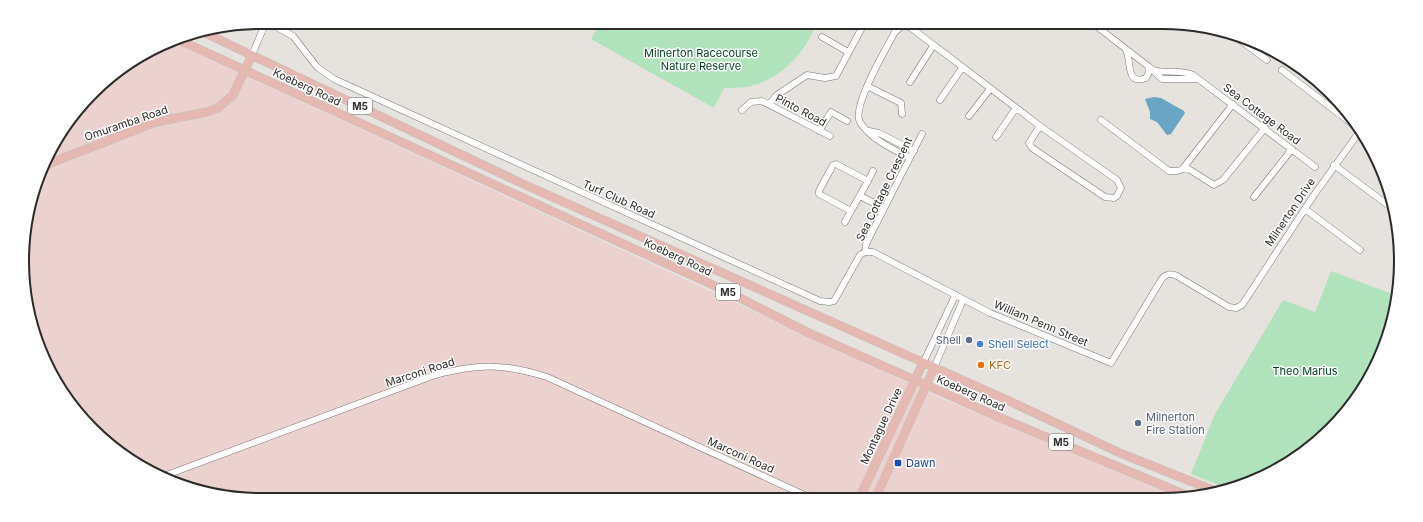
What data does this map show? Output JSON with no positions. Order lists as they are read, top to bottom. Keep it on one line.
{"streets":{"main road":["Koeberg Road","M5","Omuramba Road","Montague Drive"],"street":["Pinto Road","Sea Cottage Road","Sea Cottage Crescent","Turf Club Road","Milnerton Drive","William Penn Street","Marconi Road"]},"crossings":[["Koeberg Road","Omuramba Road"],["Koeberg Road","Turf Club Road"],["Koeberg Road","Montague Drive"],["Omuramba Road","Turf Club Road"],["Sea Cottage Crescent","Turf Club Road"],["Milnerton Drive","William Penn Street"]],"parks":["Milnerton Racecourse Nature Reserve","Theo Marius"],"places":{"other":["Shell","Shell Select","KFC","Milnerton Fire Station"],"transit":["Dawn"]}}
